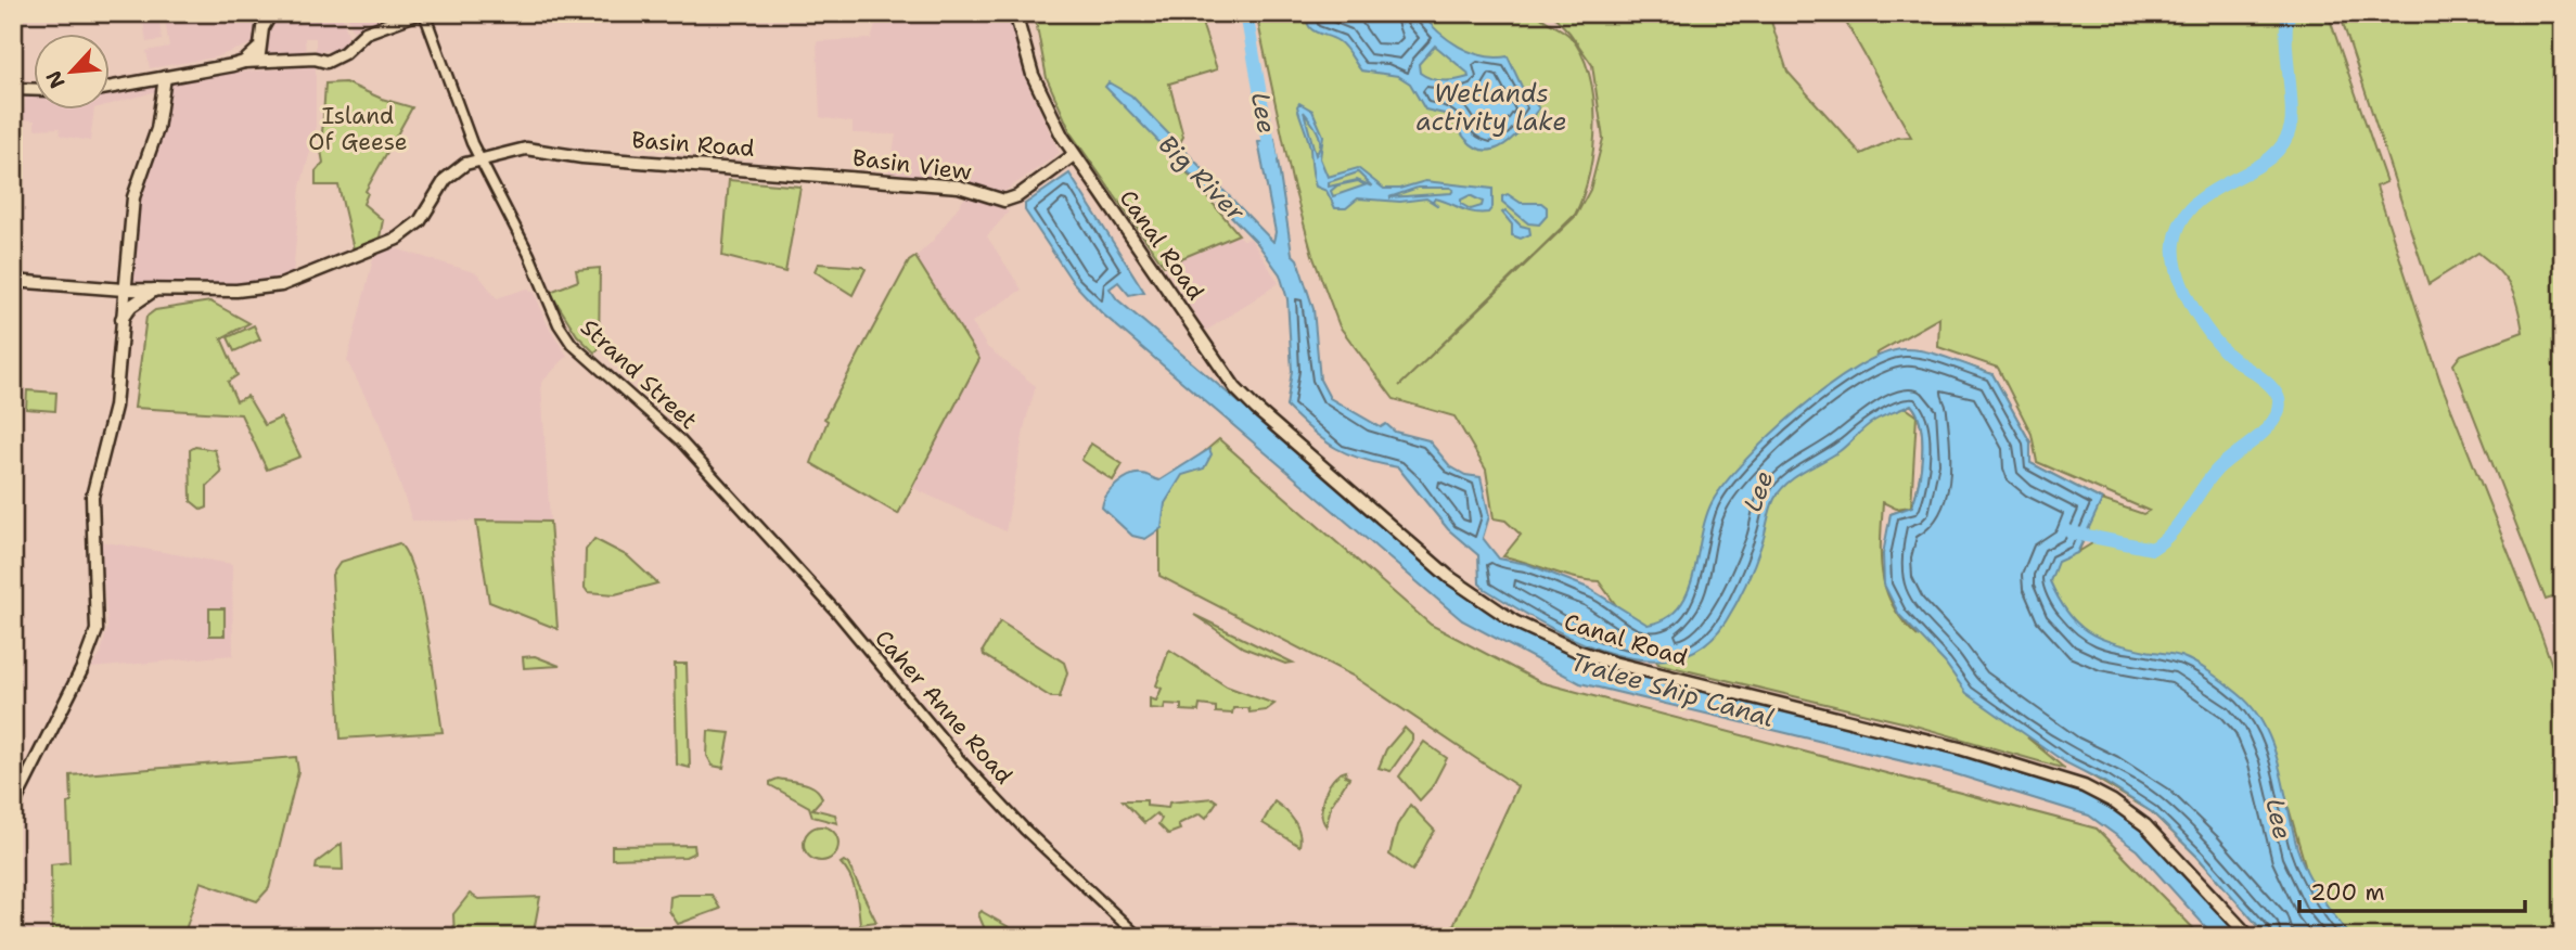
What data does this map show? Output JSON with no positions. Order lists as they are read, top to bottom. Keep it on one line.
{"streets":{"main road":["Basin Road","Basin View","Canal Road"],"street":["Strand Street","Caher Anne Road"]},"crossings":[["Basin Road","Basin View"],["Basin Road","Strand Street"],["Basin View","Canal Road"],["Strand Street","Caher Anne Road"]],"water":["Wetlands activity lake","Lee","Big River","Tralee Ship Canal"],"parks":["Island Of Geese"],"scale_bar":"200 m","north":"bottom left"}
